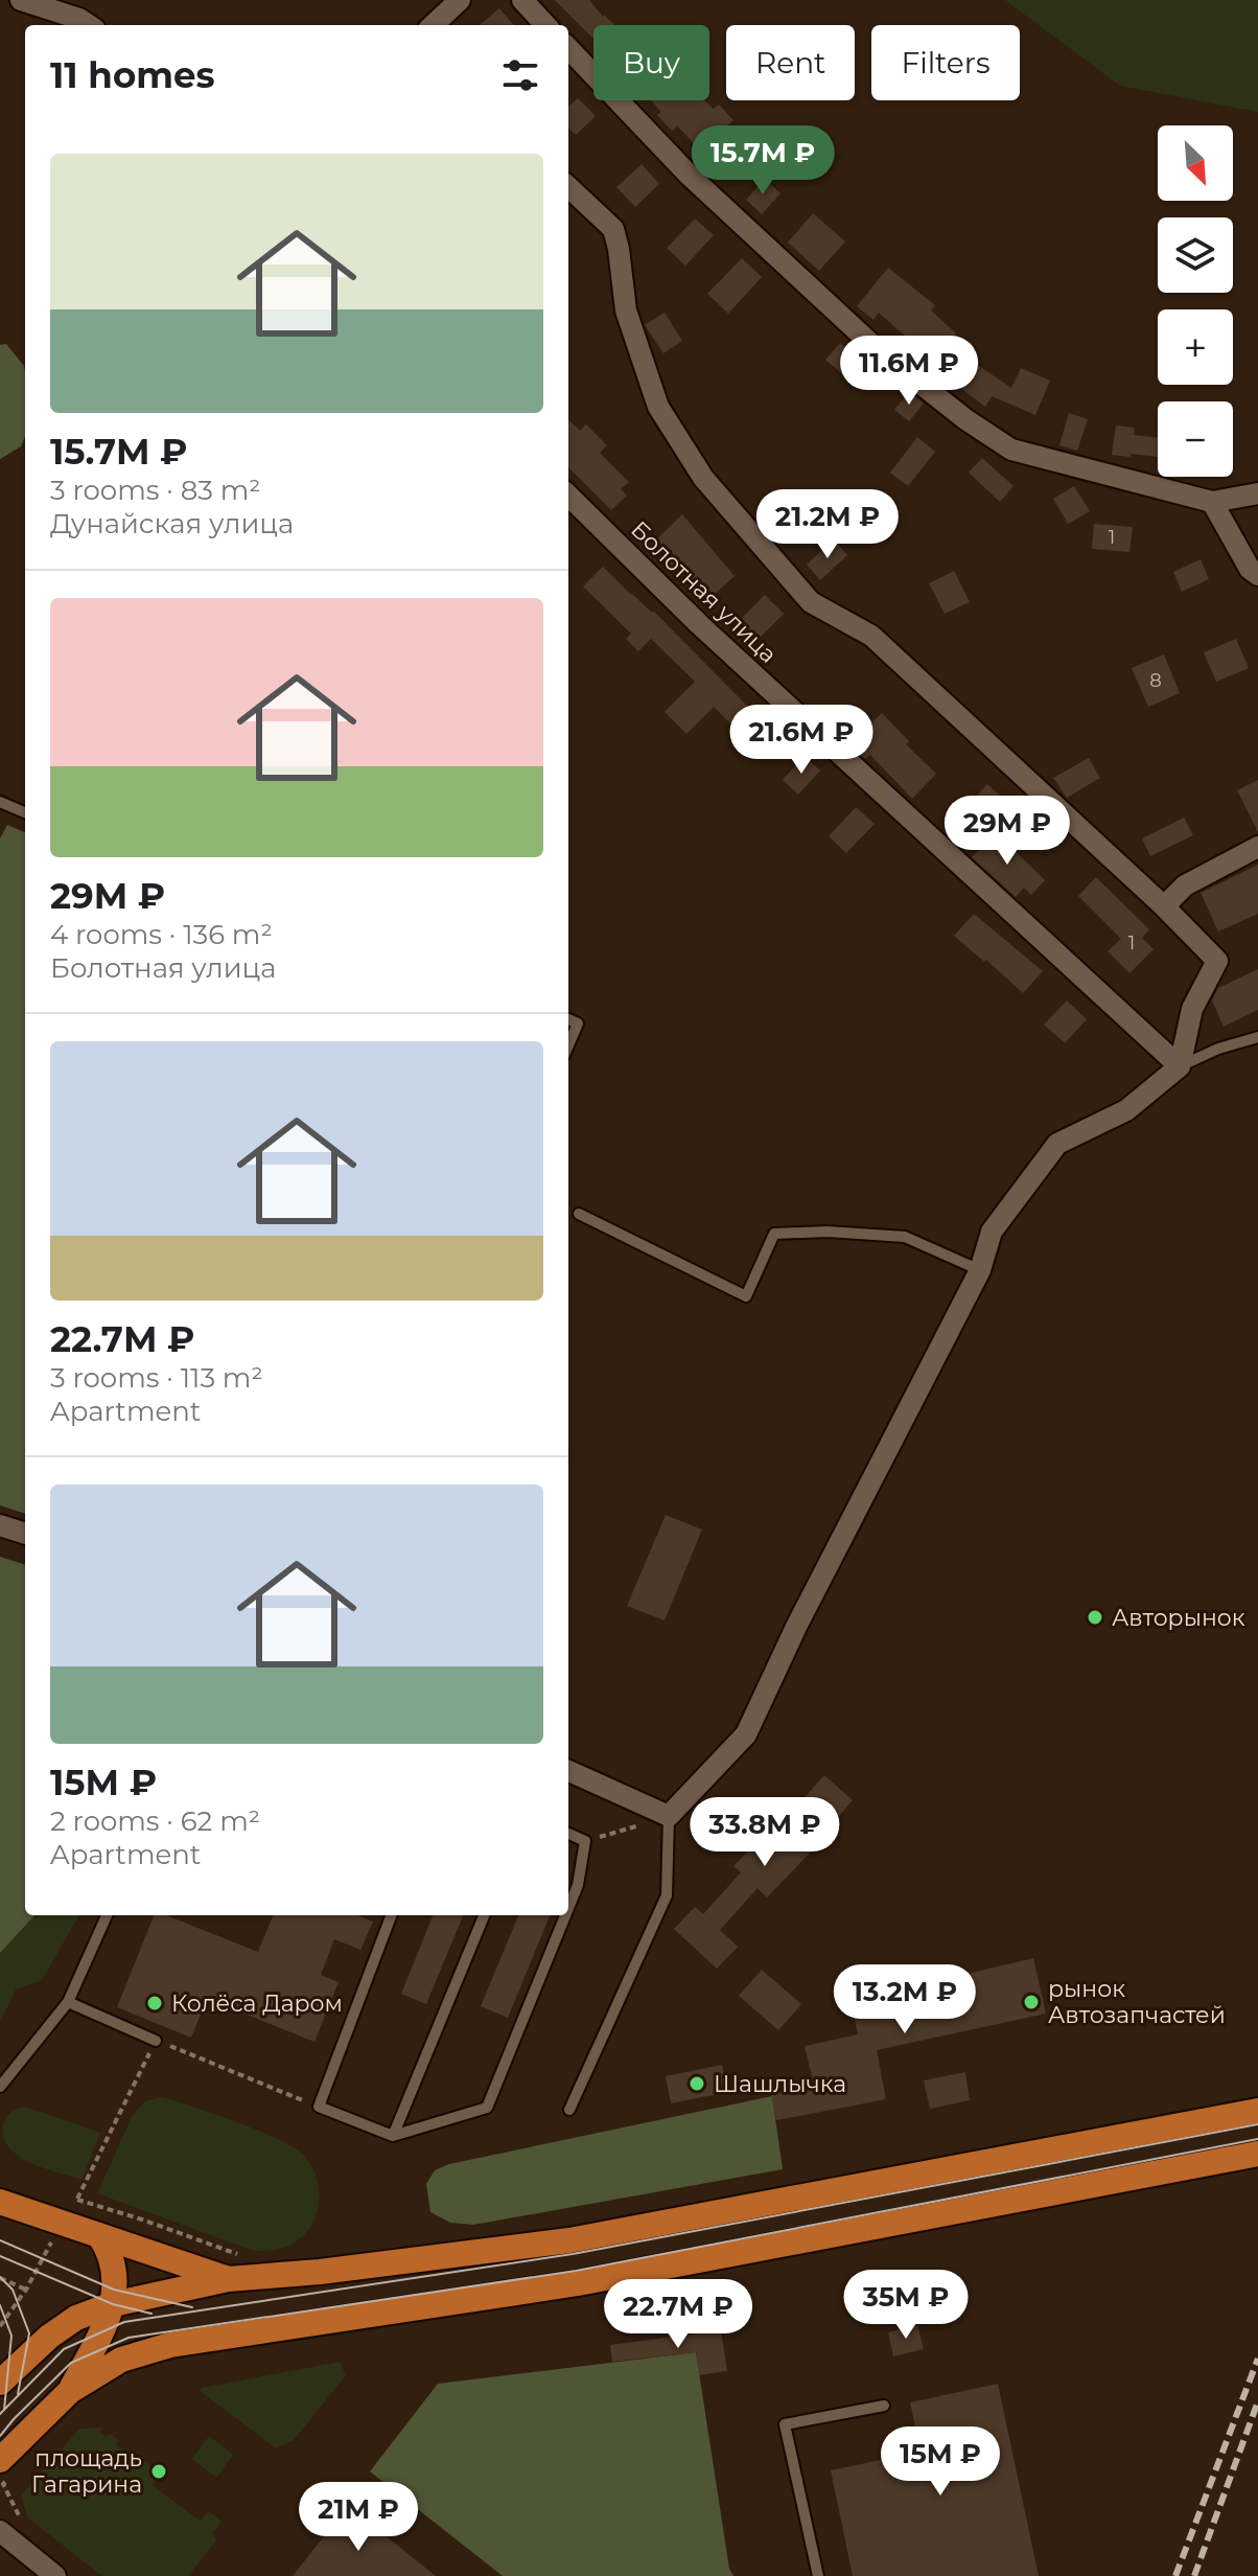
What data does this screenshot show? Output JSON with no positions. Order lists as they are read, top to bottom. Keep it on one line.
{"streets":{"street":["Болотная улица"]},"places":["Авторынок","рынок Автозапчастей","Колёса Даром","Шашлычка","площадь Гагарина"],"house_numbers":["1","8","1"],"north":"bottom right","page":{"chip":["Buy","Rent","Filters"],"heading":"11 homes","map_buttons":["+","−"],"price":["15.7M ₽","11.6M ₽","21.2M ₽","21.6M ₽","29M ₽","33.8M ₽","13.2M ₽","35M ₽","22.7M ₽","15M ₽","21M ₽"],"list":[{"name":"15.7M ₽","note":"3 rooms · 83 m² · Дунайская улица"},{"name":"29M ₽","note":"4 rooms · 136 m² · Болотная улица"},{"name":"22.7M ₽","note":"3 rooms · 113 m² · Apartment"},{"name":"15M ₽","note":"2 rooms · 62 m² · Apartment"}]}}
